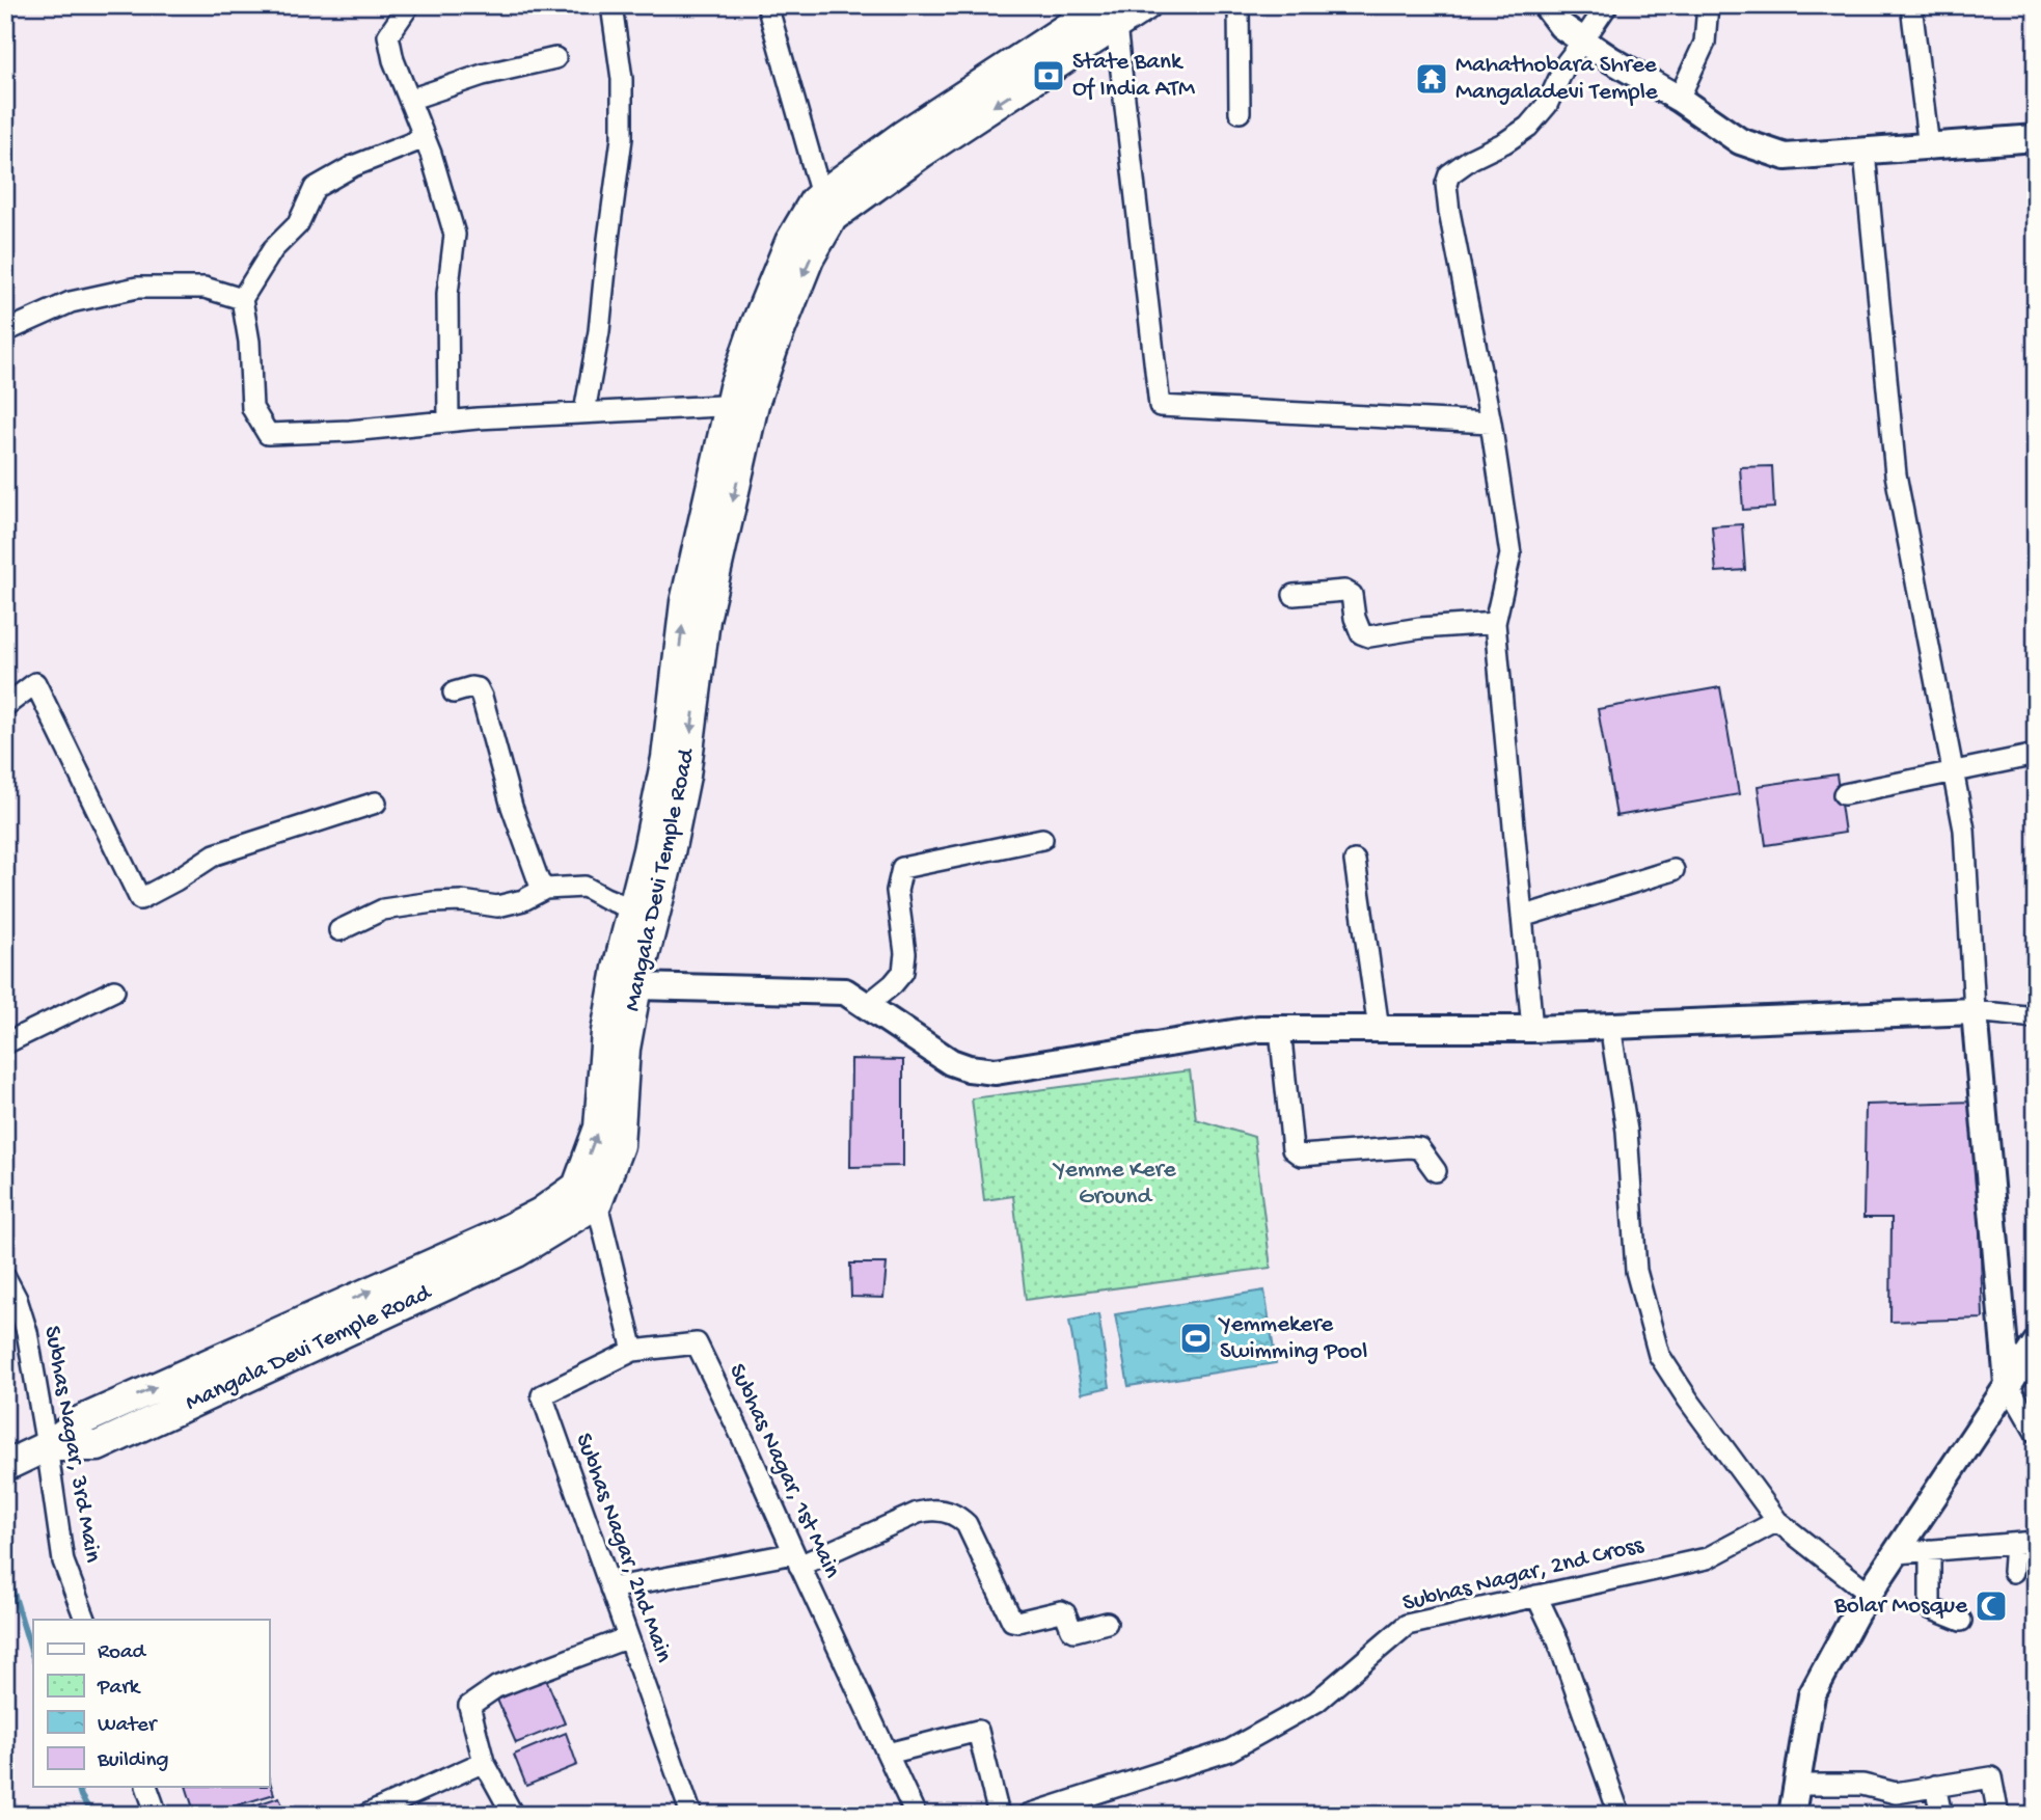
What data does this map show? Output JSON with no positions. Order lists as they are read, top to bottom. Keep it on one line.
{"streets":{"main road":["Mangala Devi Temple Road"],"street":["Subhas Nagar, 3rd Main","Subhas Nagar, 1st Main","Subhas Nagar, 2nd Main","Subhas Nagar, 2nd Cross"]},"crossings":[["Mangala Devi Temple Road","Subhas Nagar, 3rd Main"],["Subhas Nagar, 1st Main","Subhas Nagar, 2nd Main"]],"parks":["Yemme Kere Ground"],"places":{"bank":["State Bank Of India ATM"],"temple":["Mahathobara Shree Mangaladevi Temple"],"sports":["Yemmekere Swimming Pool"],"mosque":["Bolar Mosque"]},"legend":["Road","Park","Water","Building"]}
